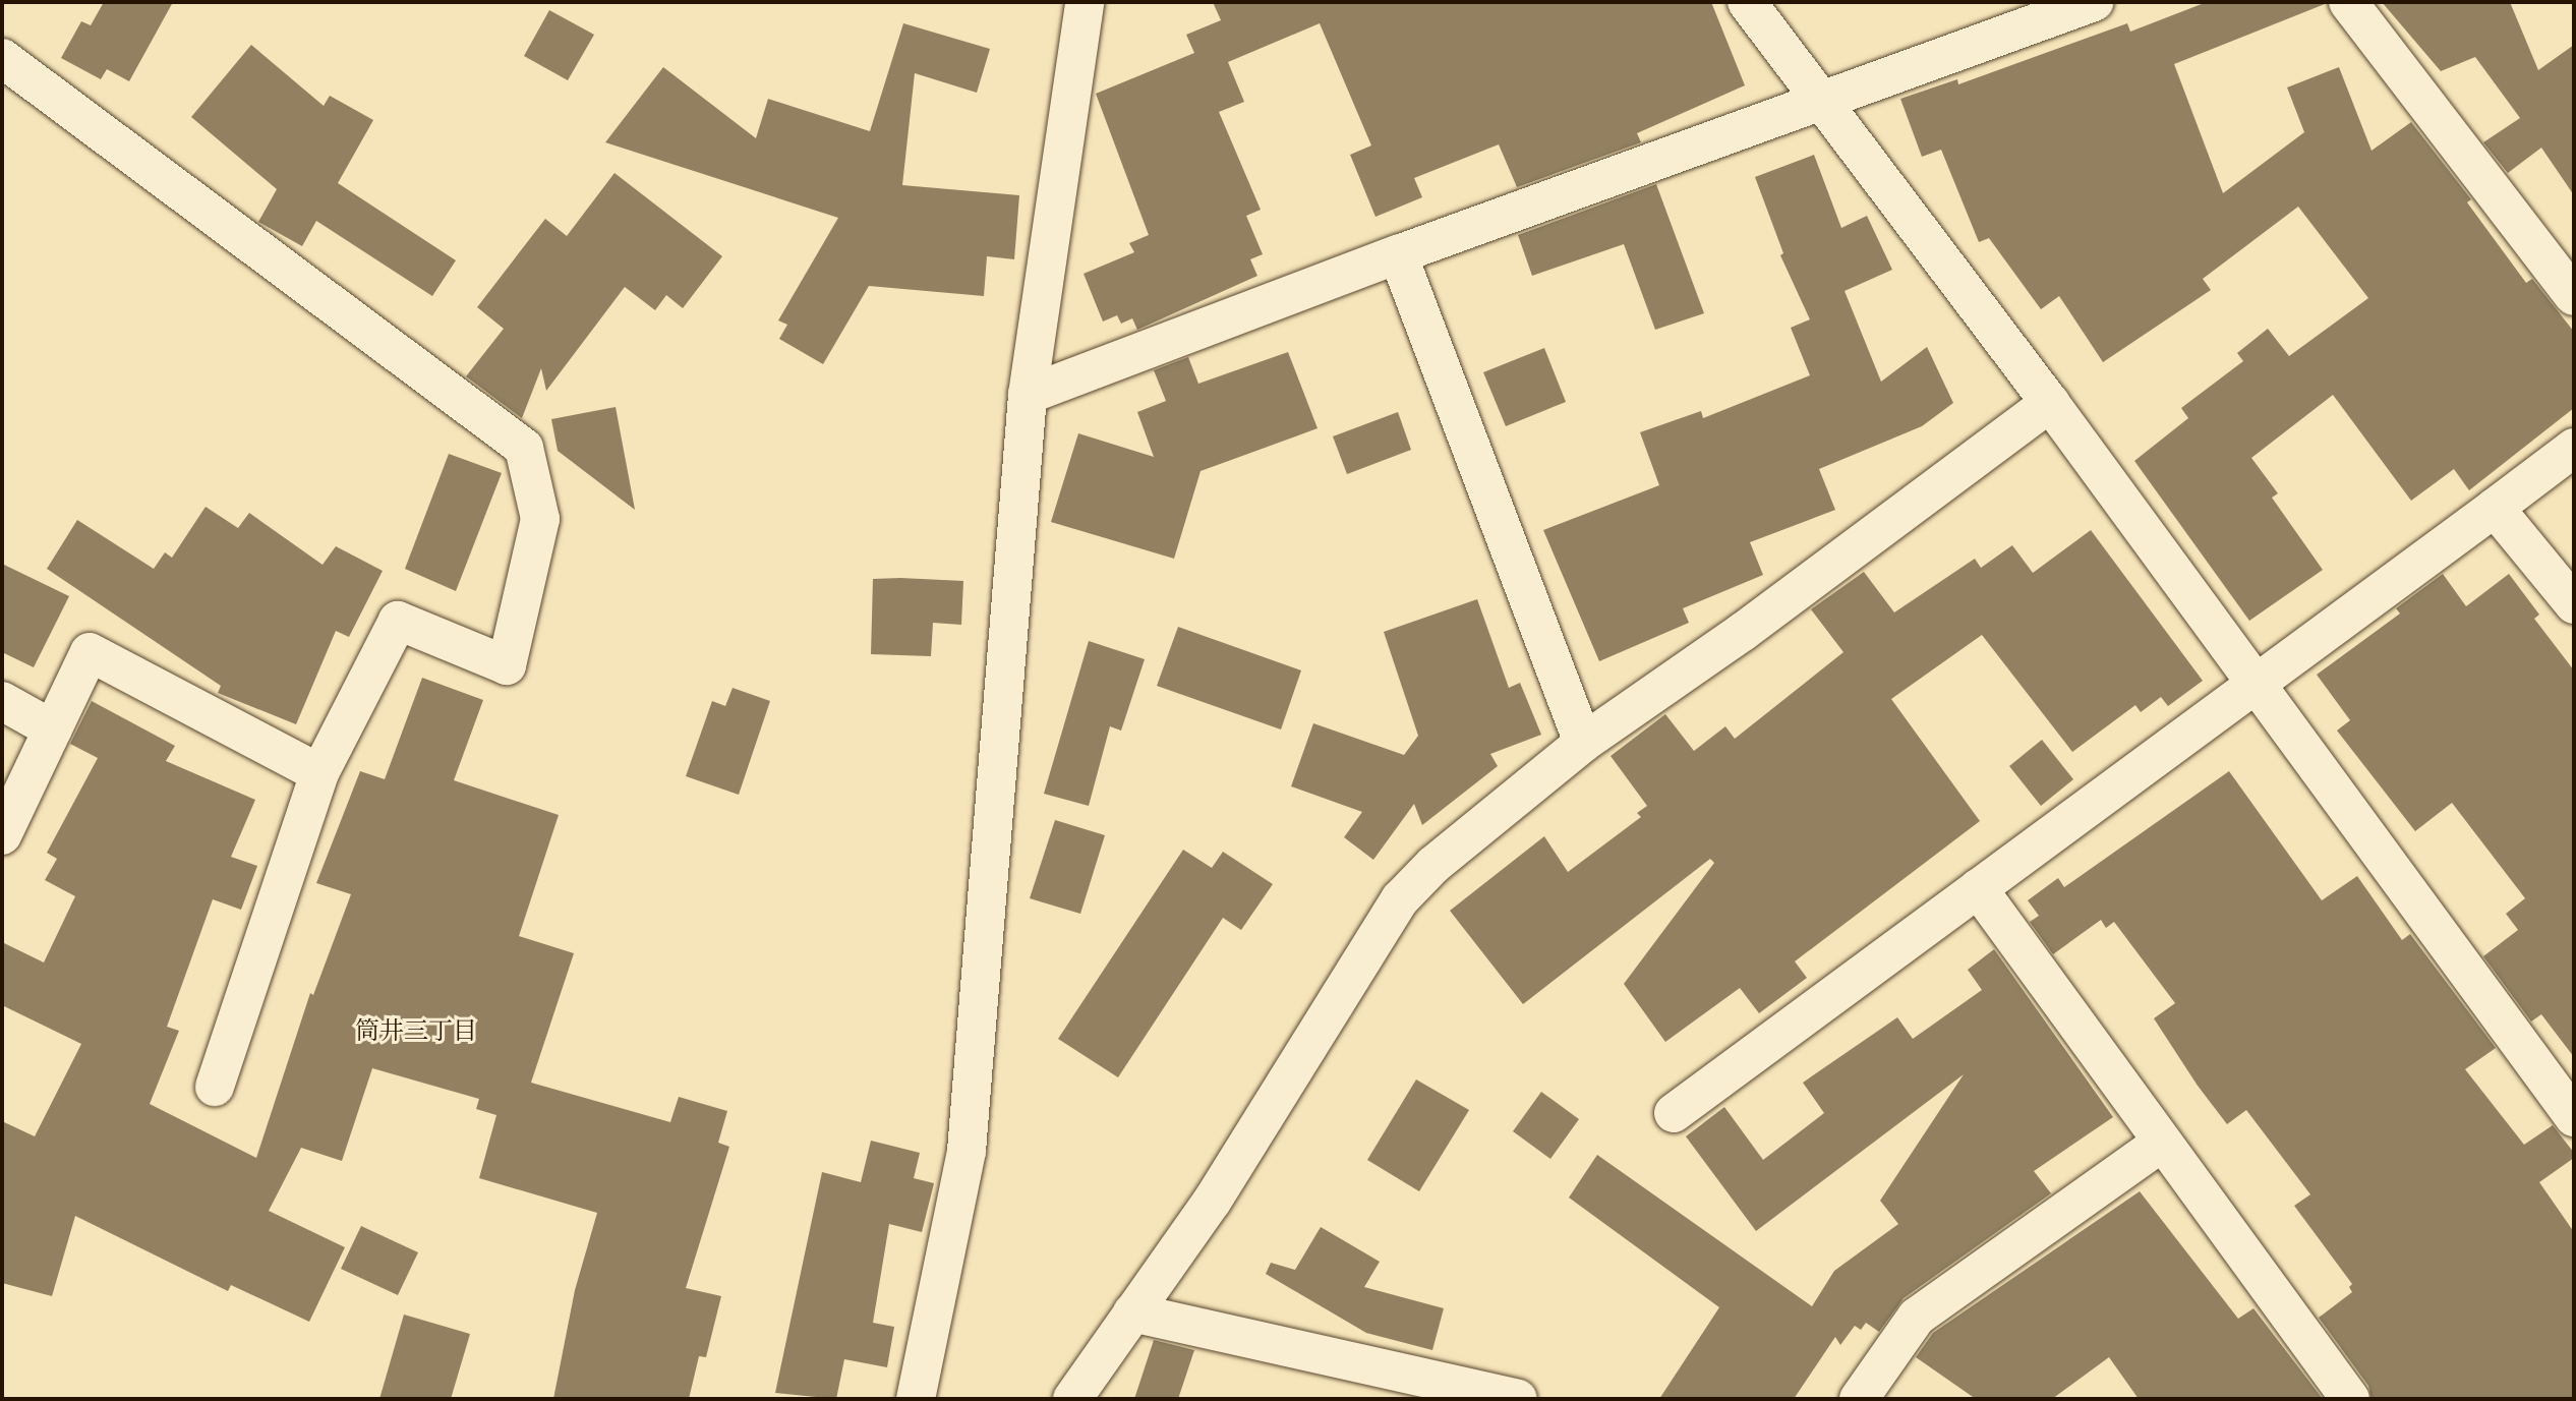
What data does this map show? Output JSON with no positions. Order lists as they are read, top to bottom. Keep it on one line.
{"districts":["筒井三丁目"]}
